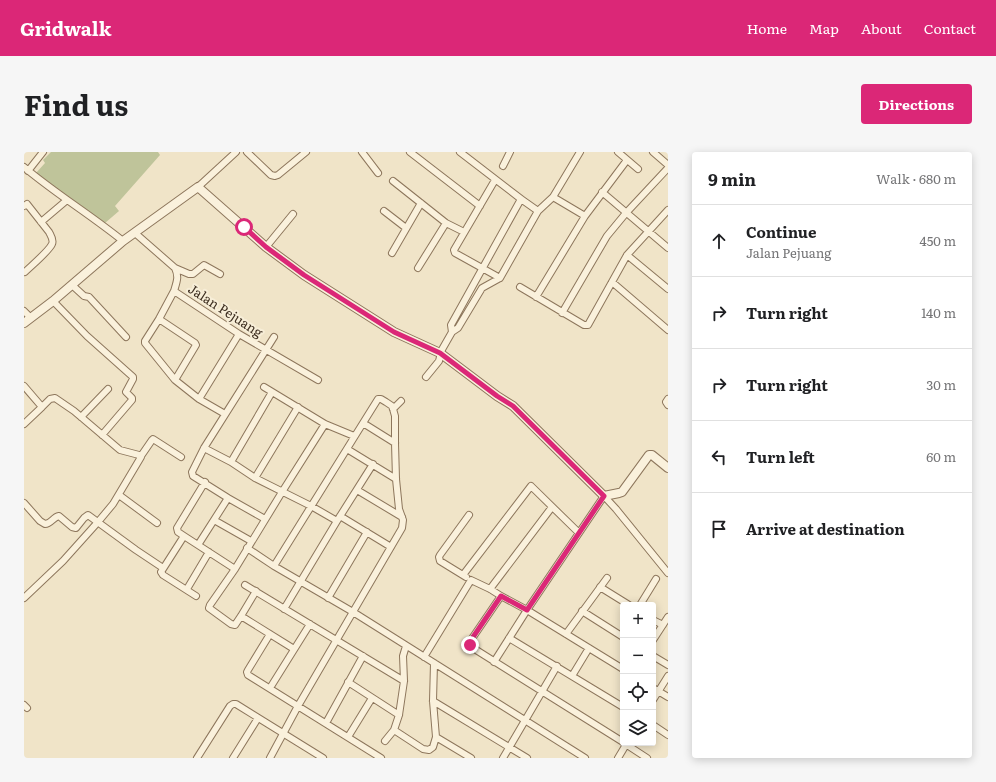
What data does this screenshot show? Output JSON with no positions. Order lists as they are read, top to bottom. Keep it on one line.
{"streets":{"street":["Jalan Pejuang"]},"page":{"header":"Gridwalk","nav":["Home","Map","About","Contact"],"title":"Find us","buttons":"Directions","heading":["9 min","Walk · 680 m"],"list":[["Continue","Jalan Pejuang","450 m"],["Turn right","140 m"],["Turn right","30 m"],["Turn left","60 m"],"Arrive at destination"],"map_buttons":["+","−"]}}
